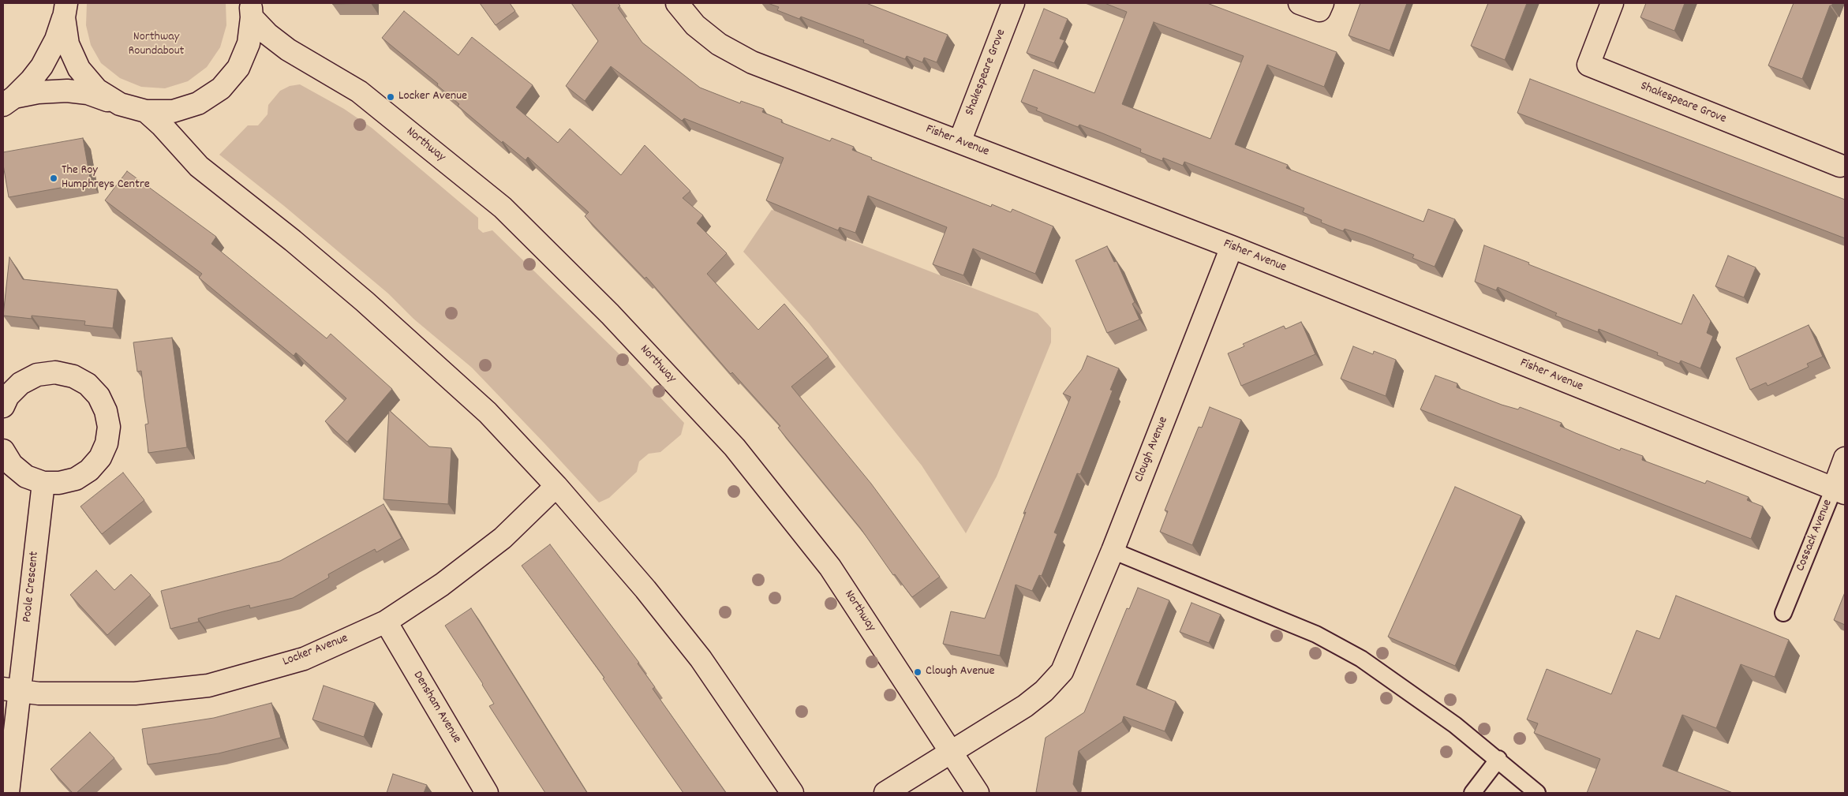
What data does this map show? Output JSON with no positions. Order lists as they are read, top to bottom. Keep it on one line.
{"streets":{"street":["Shakespeare Grove","Fisher Avenue","Northway","Clough Avenue","Cossack Avenue","Poole Crescent","Locker Avenue","Densham Avenue"]},"crossings":[["Shakespeare Grove","Fisher Avenue"],["Fisher Avenue","Clough Avenue"],["Fisher Avenue","Cossack Avenue"],["Northway","Clough Avenue"],["Poole Crescent","Locker Avenue"],["Locker Avenue","Densham Avenue"]],"parks":["Northway Roundabout"],"places":["Locker Avenue","The Roy Humphreys Centre","Clough Avenue"]}
